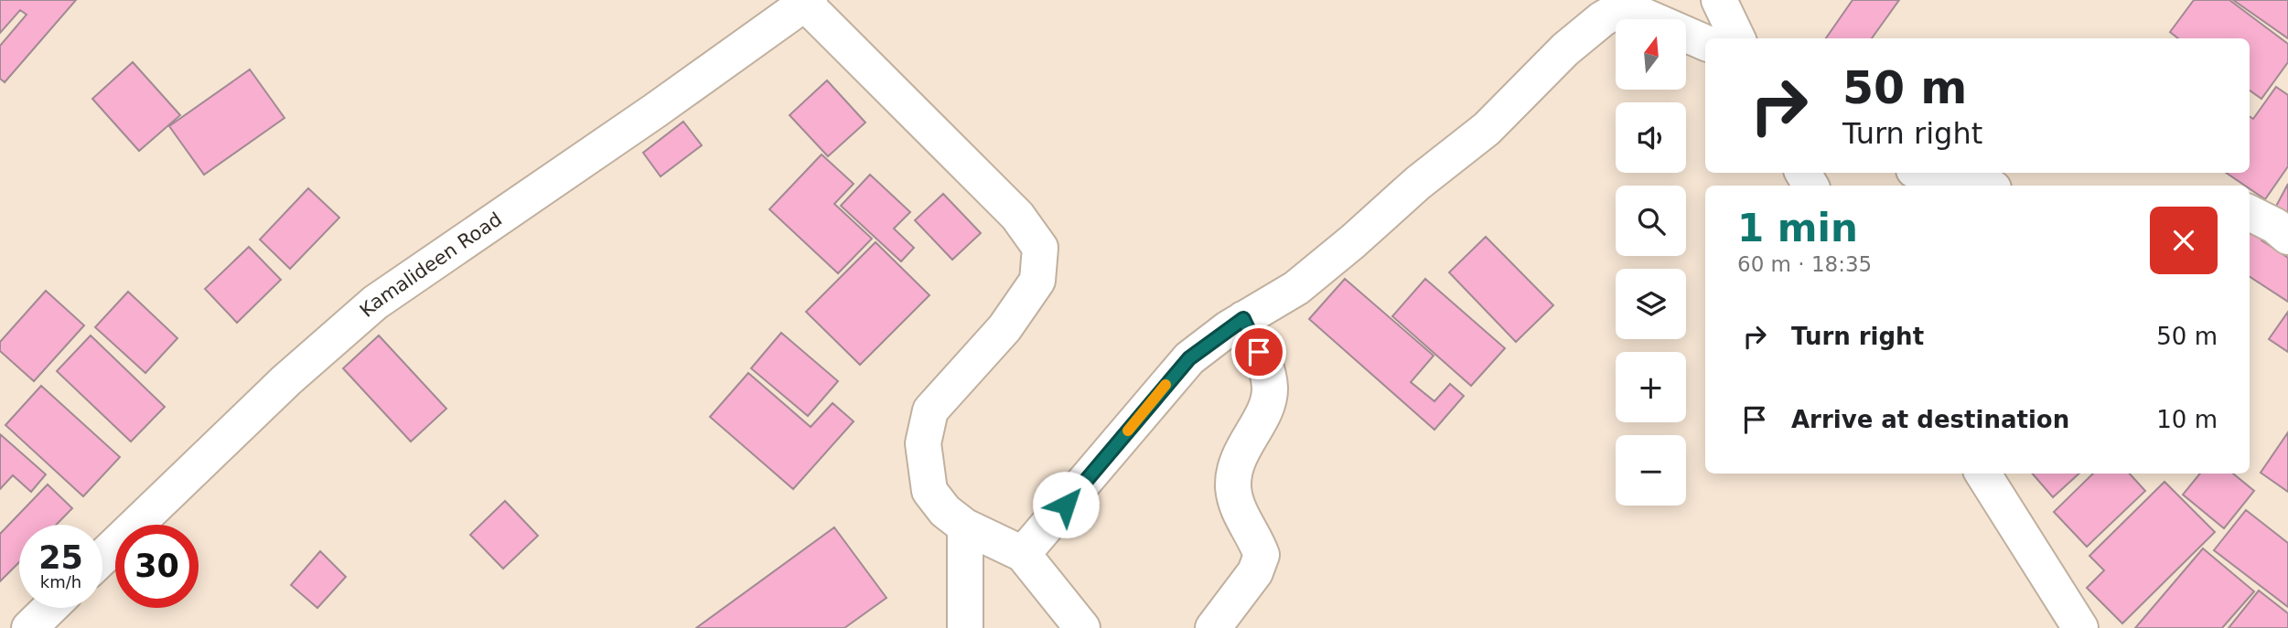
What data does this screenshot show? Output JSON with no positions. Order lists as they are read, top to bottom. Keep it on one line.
{"streets":{"street":["Kamalideen Road"]},"north":"top","page":{"map_buttons":["+","−"],"turn":["50 m","Turn right"],"heading":["1 min","60 m · 18:35"],"list":[{"name":"Turn right","value":"50 m"},{"name":"Arrive at destination","value":"10 m"}],"speed":"25 km/h","limit":"30"}}
